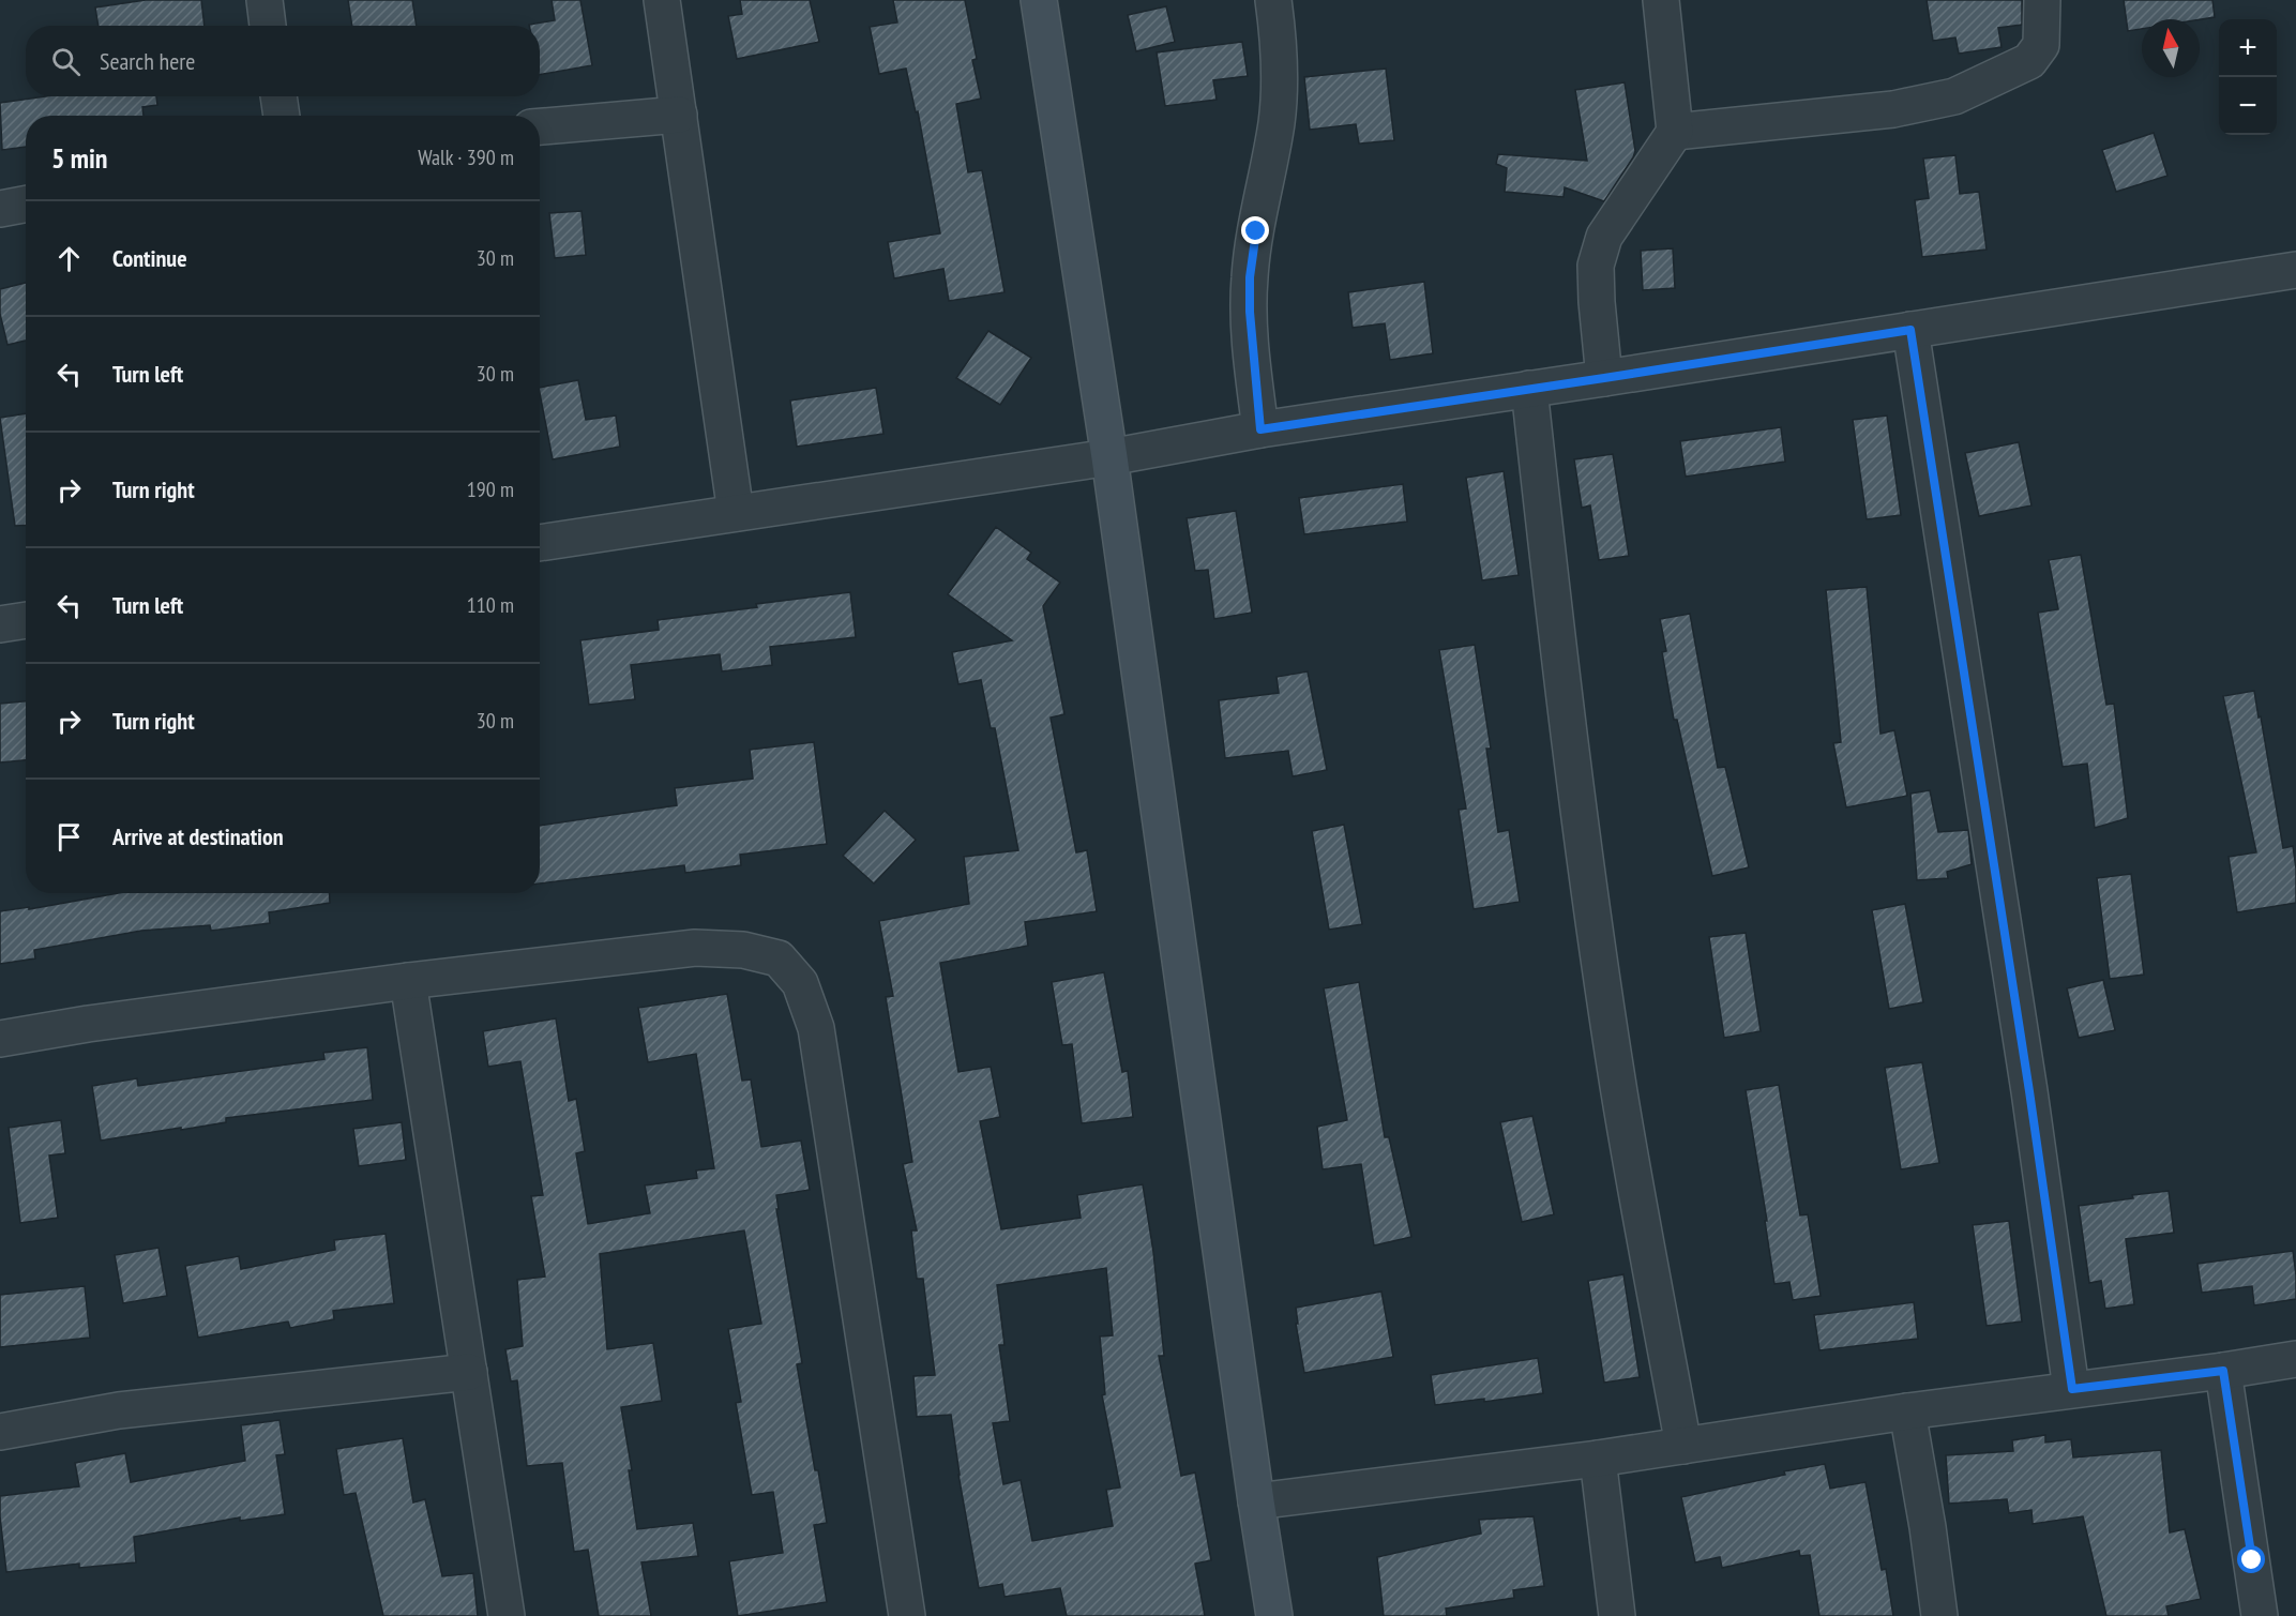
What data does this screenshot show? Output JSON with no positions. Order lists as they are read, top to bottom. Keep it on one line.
{"north":"top","page":{"map_buttons":["+","−"],"search":"Search here","heading":["5 min","Walk · 390 m"],"list":[["Continue","30 m"],["Turn left","30 m"],["Turn right","190 m"],["Turn left","110 m"],["Turn right","30 m"],"Arrive at destination"]}}
